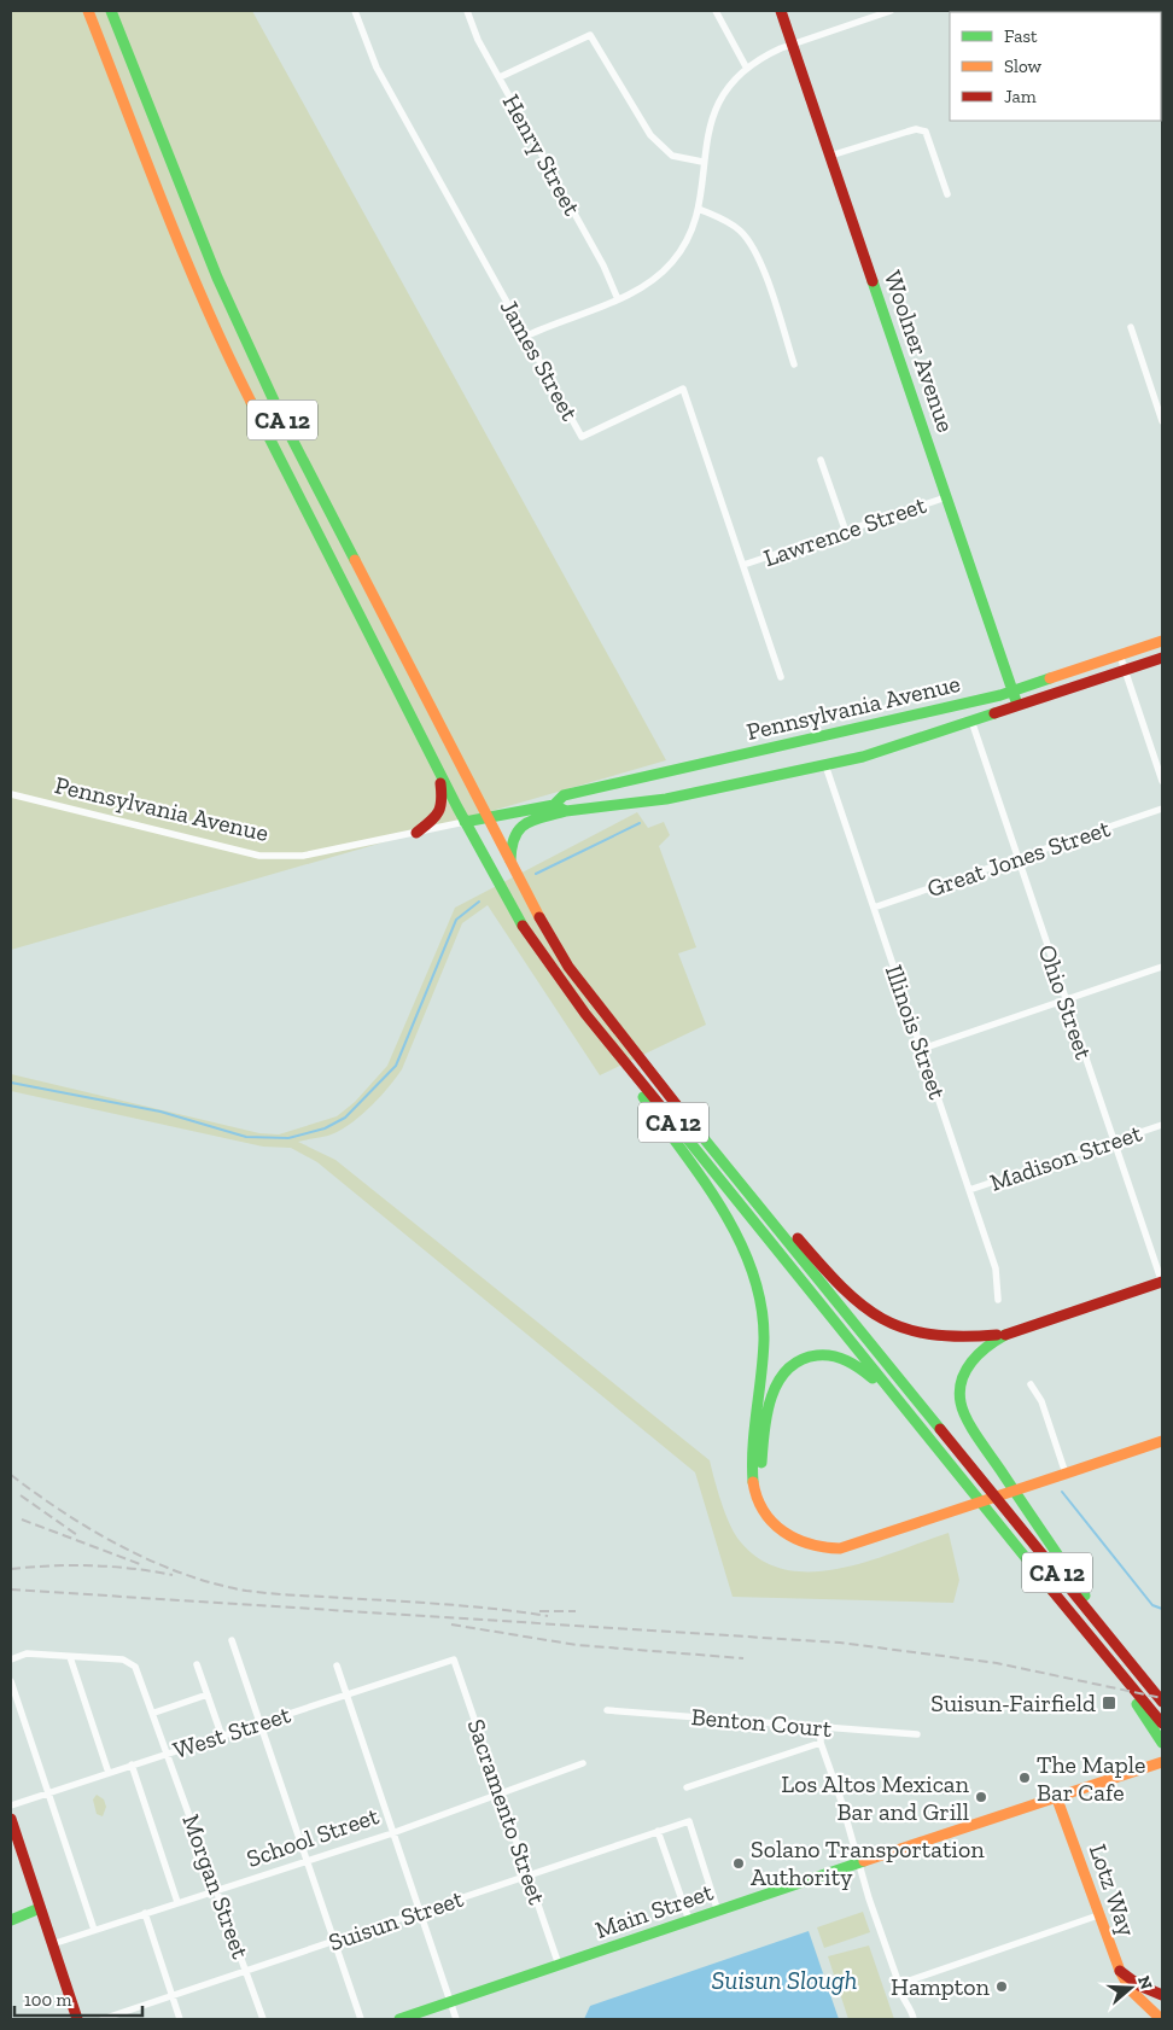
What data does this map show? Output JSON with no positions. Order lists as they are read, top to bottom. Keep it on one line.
{"streets":{"main road":["Woolner Avenue","CA 12","Pennsylvania Avenue","Lotz Way","Main Street"],"street":["Henry Street","James Street","Lawrence Street","Great Jones Street","Ohio Street","Illinois Street","Madison Street","Benton Court","West Street","Sacramento Street","School Street","Morgan Street","Suisun Street"]},"crossings":[["Woolner Avenue","Lawrence Street"],["Woolner Avenue","Pennsylvania Avenue"],["James Street","Lawrence Street"],["CA 12","Pennsylvania Avenue"],["Pennsylvania Avenue","Ohio Street"],["Pennsylvania Avenue","Illinois Street"],["Great Jones Street","Ohio Street"],["Great Jones Street","Illinois Street"],["Ohio Street","Madison Street"],["Illinois Street","Madison Street"],["West Street","Sacramento Street"],["West Street","Morgan Street"],["Sacramento Street","School Street"],["Sacramento Street","Main Street"],["Sacramento Street","Suisun Street"],["School Street","Morgan Street"],["Morgan Street","Suisun Street"],["Lotz Way","Main Street"],["Main Street","Suisun Street"]],"water":["Suisun Slough"],"places":{"transit":["Suisun-Fairfield"],"other":["The Maple Bar Cafe","Los Altos Mexican Bar and Grill","Solano Transportation Authority","Hampton"]},"legend":["Fast","Slow","Jam"],"scale_bar":"100 m","north":"right"}
